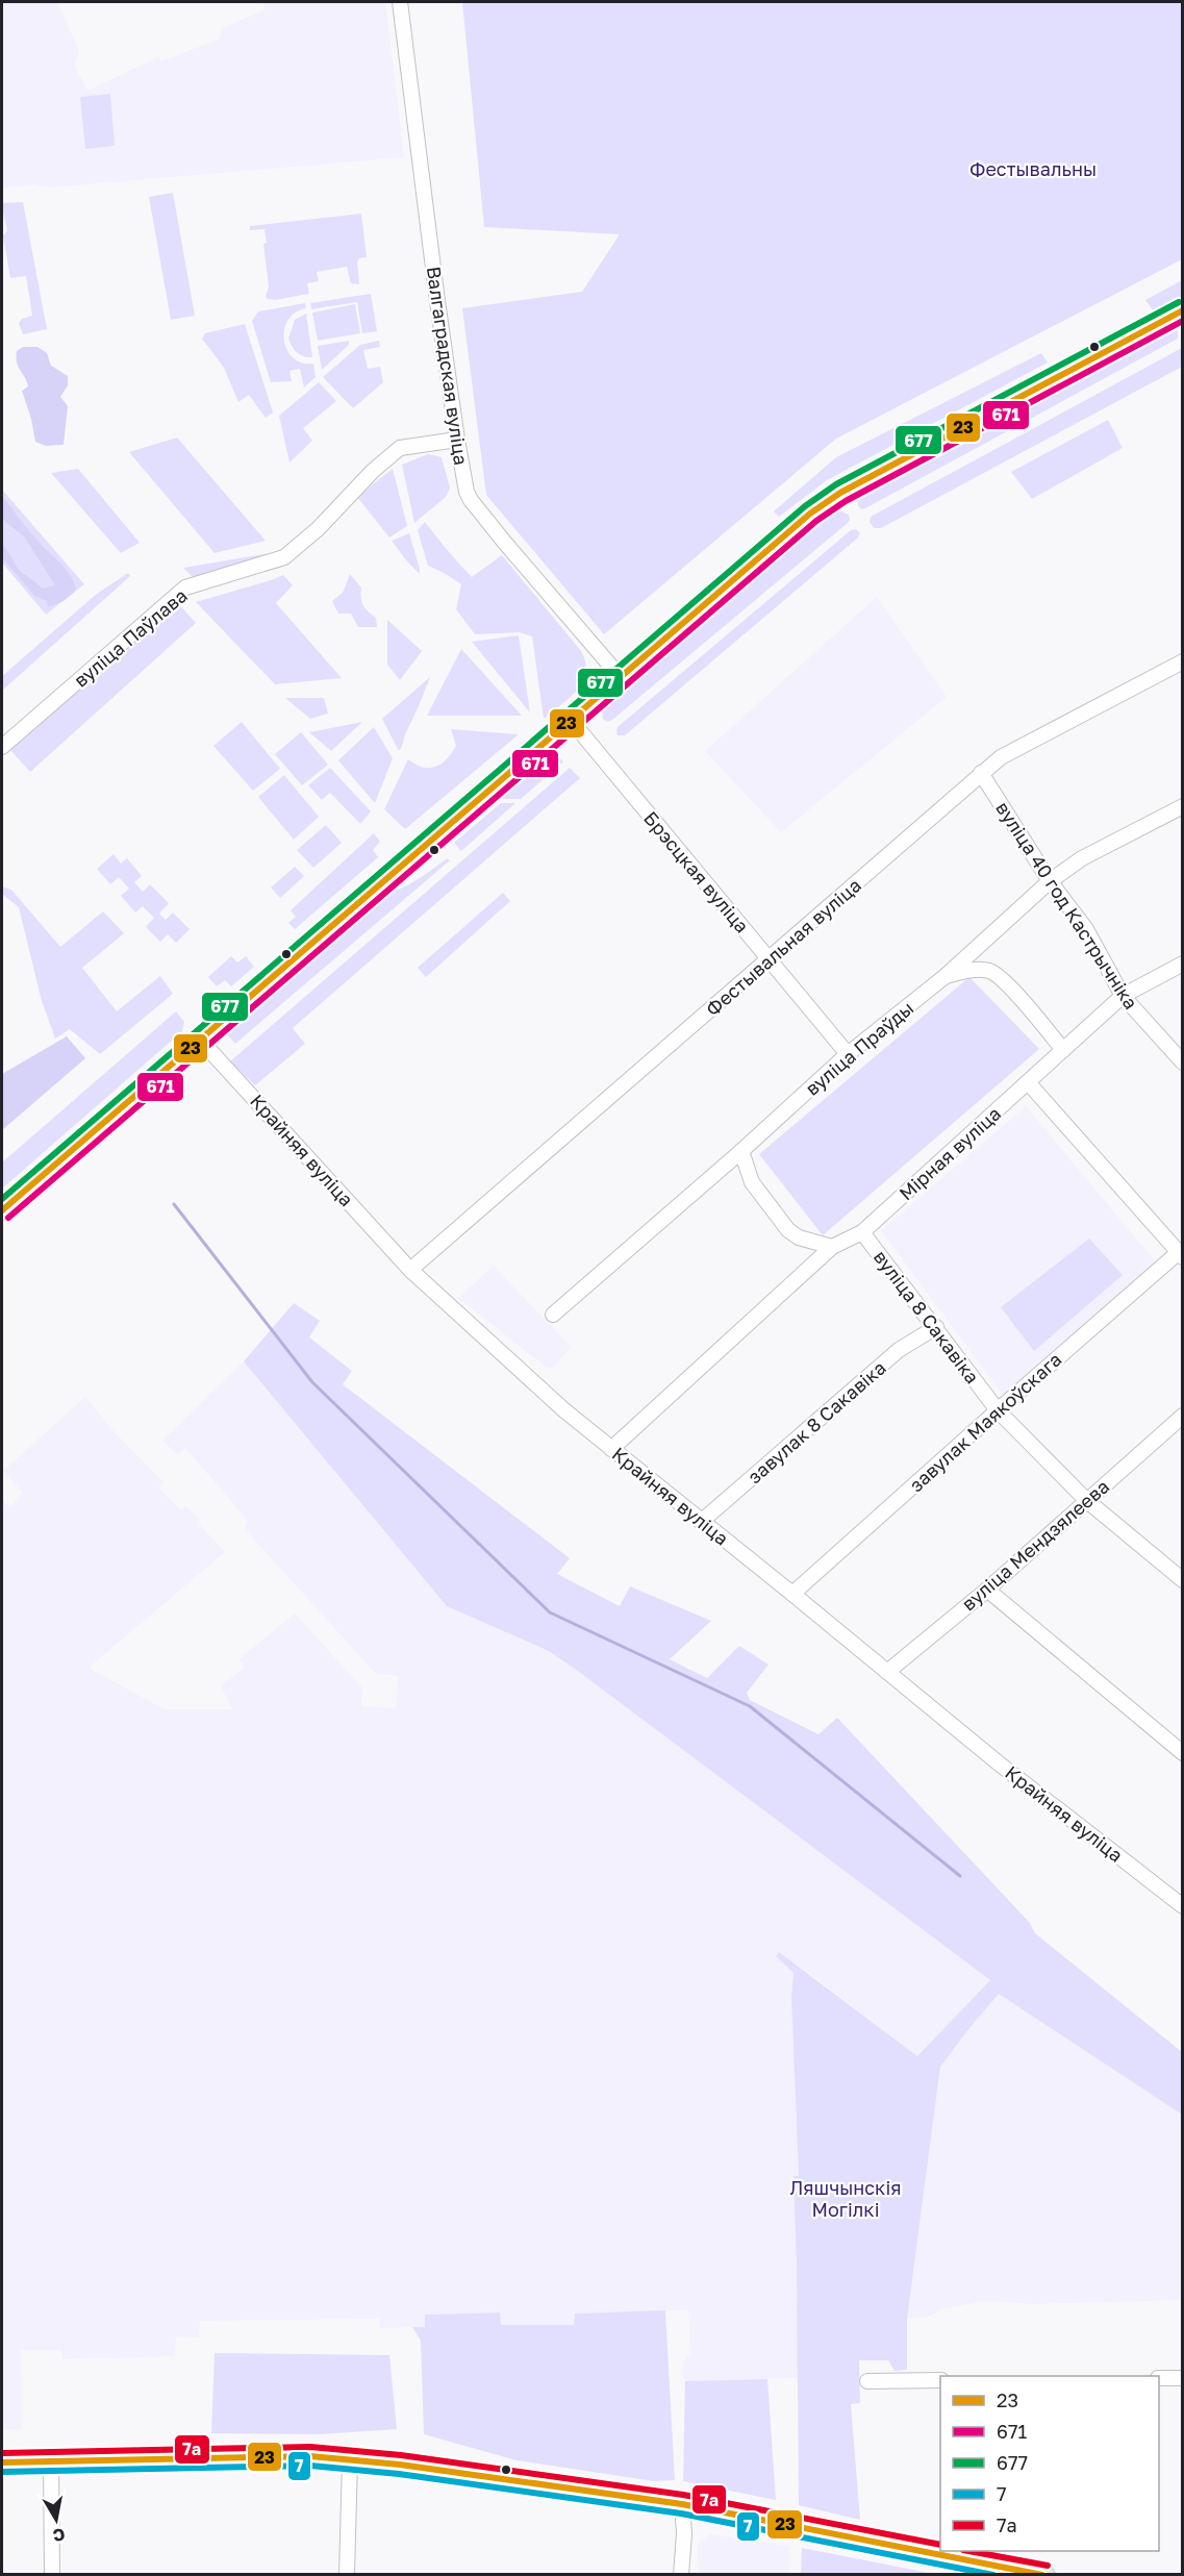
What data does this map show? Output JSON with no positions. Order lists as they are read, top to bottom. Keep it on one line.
{"streets":{"street":["Валгаградская вуліца","вуліца Паўлава","Брэсцкая вуліца","вуліца 40 год Кастрычніка","Фестывальная вуліца","вуліца Праўды","Крайняя вуліца","Мірная вуліца","вуліца 8 Сакавіка","завулак 8 Сакавіка","завулак Маякоўскага","вуліца Мендзялеева"]},"crossings":[["Валгаградская вуліца","вуліца Паўлава"],["Брэсцкая вуліца","Фестывальная вуліца"],["Брэсцкая вуліца","вуліца Праўды"],["вуліца 40 год Кастрычніка","Фестывальная вуліца"],["вуліца 40 год Кастрычніка","вуліца Праўды"],["вуліца 40 год Кастрычніка","Мірная вуліца"],["Фестывальная вуліца","Крайняя вуліца"],["Крайняя вуліца","Мірная вуліца"],["Крайняя вуліца","завулак 8 Сакавіка"],["Крайняя вуліца","завулак Маякоўскага"],["Крайняя вуліца","вуліца Мендзялеева"],["Мірная вуліца","вуліца 8 Сакавіка"],["вуліца 8 Сакавіка","завулак 8 Сакавіка"],["вуліца 8 Сакавіка","завулак Маякоўскага"],["вуліца 8 Сакавіка","вуліца Мендзялеева"]],"parks":["Фестывальны","Ляшчынскія Могілкі"],"lines":["transit line 677","transit line 23","transit line 671","transit line 7а","transit line 7"],"legend":["23","671","677","7","7а"],"north":"bottom"}
